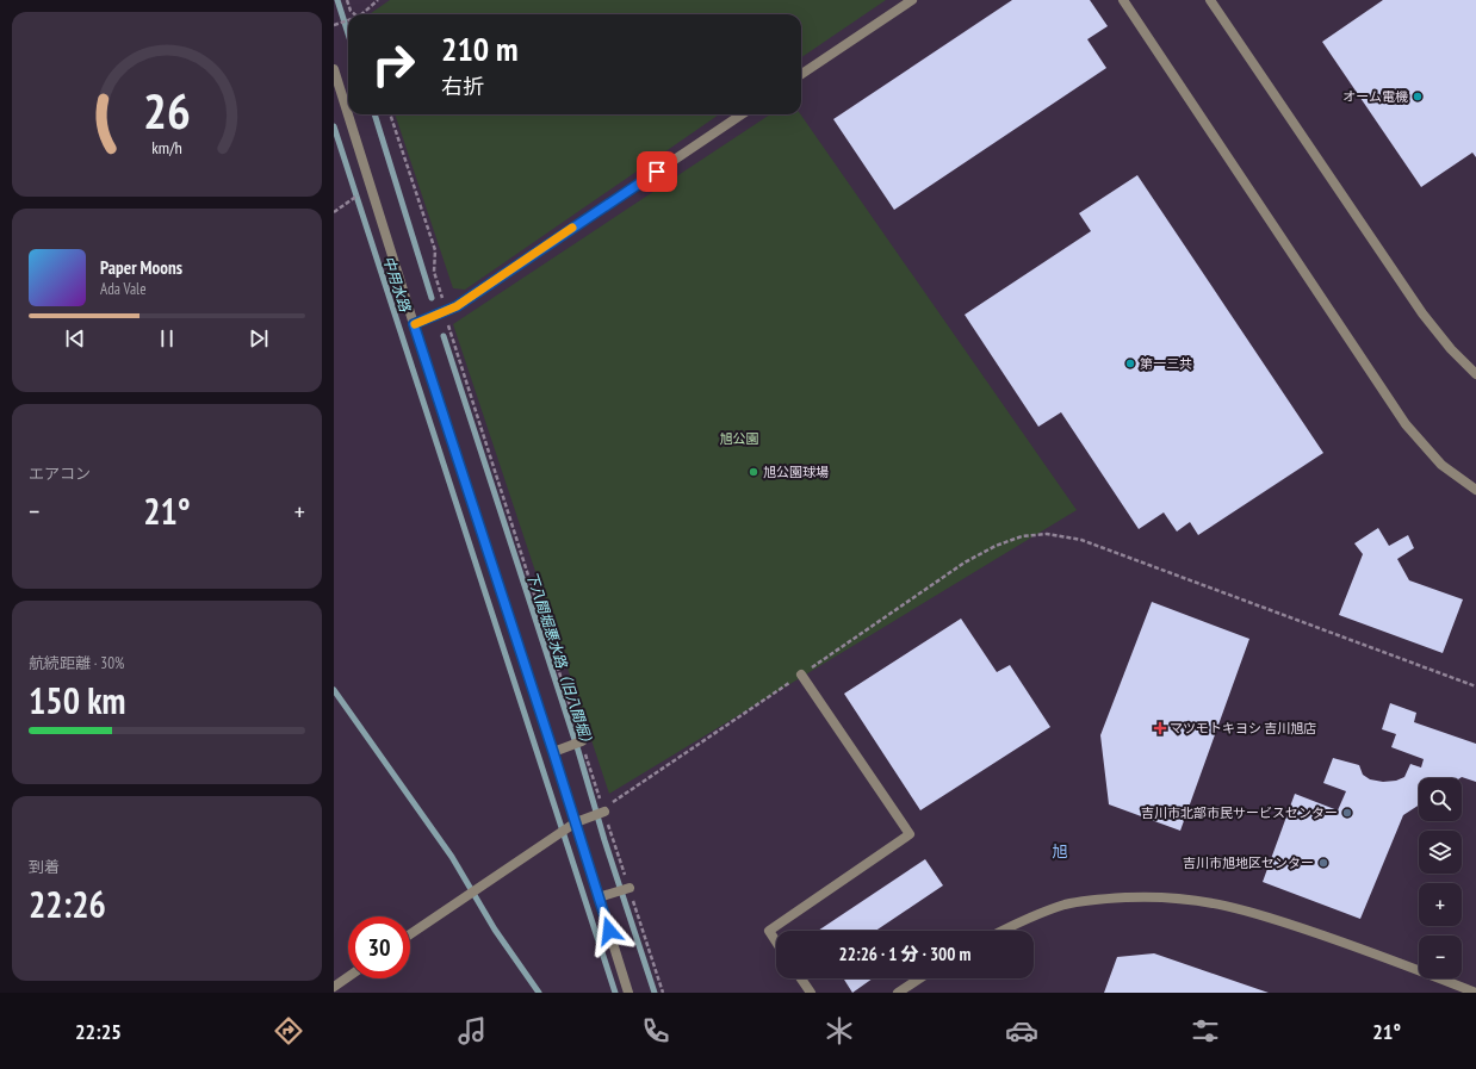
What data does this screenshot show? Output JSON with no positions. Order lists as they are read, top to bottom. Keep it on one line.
{"districts":["旭"],"water":["中用水路","下八間堀悪水路（旧八間堀）"],"parks":["旭公園"],"places":{"other":["オーム電機","第一三共","旭公園球場","吉川市北部市民サービスセンター","吉川市旭地区センター"],"health":["マツモトキヨシ 吉川旭店"]},"page":{"turn":["210 m","右折"],"song":["Paper Moons","Ada Vale"],"tile":["エアコン",["航続距離 · 30%","150 km"],["到着","22:26"]],"heat":["−","21°","+"],"map_buttons":["+","−"],"limit":"30","trip":"22:26 · 1 分 · 300 m","tabs":["22:25","21°"],"gauge":["26","km/h"]}}
